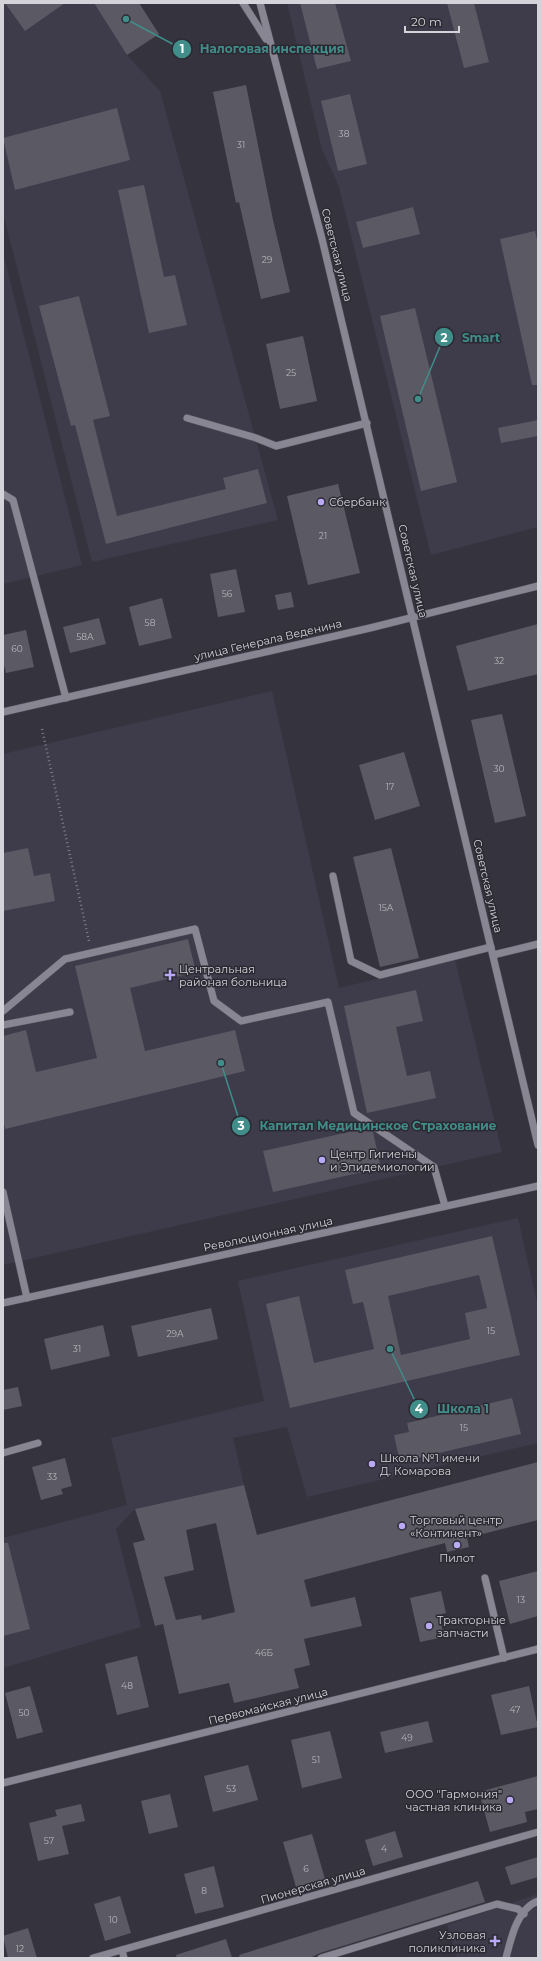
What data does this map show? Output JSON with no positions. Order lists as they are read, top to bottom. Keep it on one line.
{"streets":{"street":["Советская улица","улица Генерала Веденина","Революционная улица","Первомайская улица","Пионерская улица"]},"crossings":[["Советская улица","улица Генерала Веденина"]],"places":{"other":["Налоговая инспекция","Smart","Сбербанк","Капитал Медицинское Страхование","Центр Гигиены и Эпидемиологии","Школа 1","Школа №1 имени Д. Комарова","Торговый центр «Континент»","Пилот","Тракторные запчасти","ООО \"Гармония\" частная клиника"],"health":["Центральная районая больница","Узловая поликлиника"]},"house_numbers":["38","31","29","25","21","56","58","58А","60","32","30","17","15А","15","29А","31","15","33","13","46Б","48","47","50","49","51","53","57","4","6","8","10","12"],"scale_bar":"20 m"}
